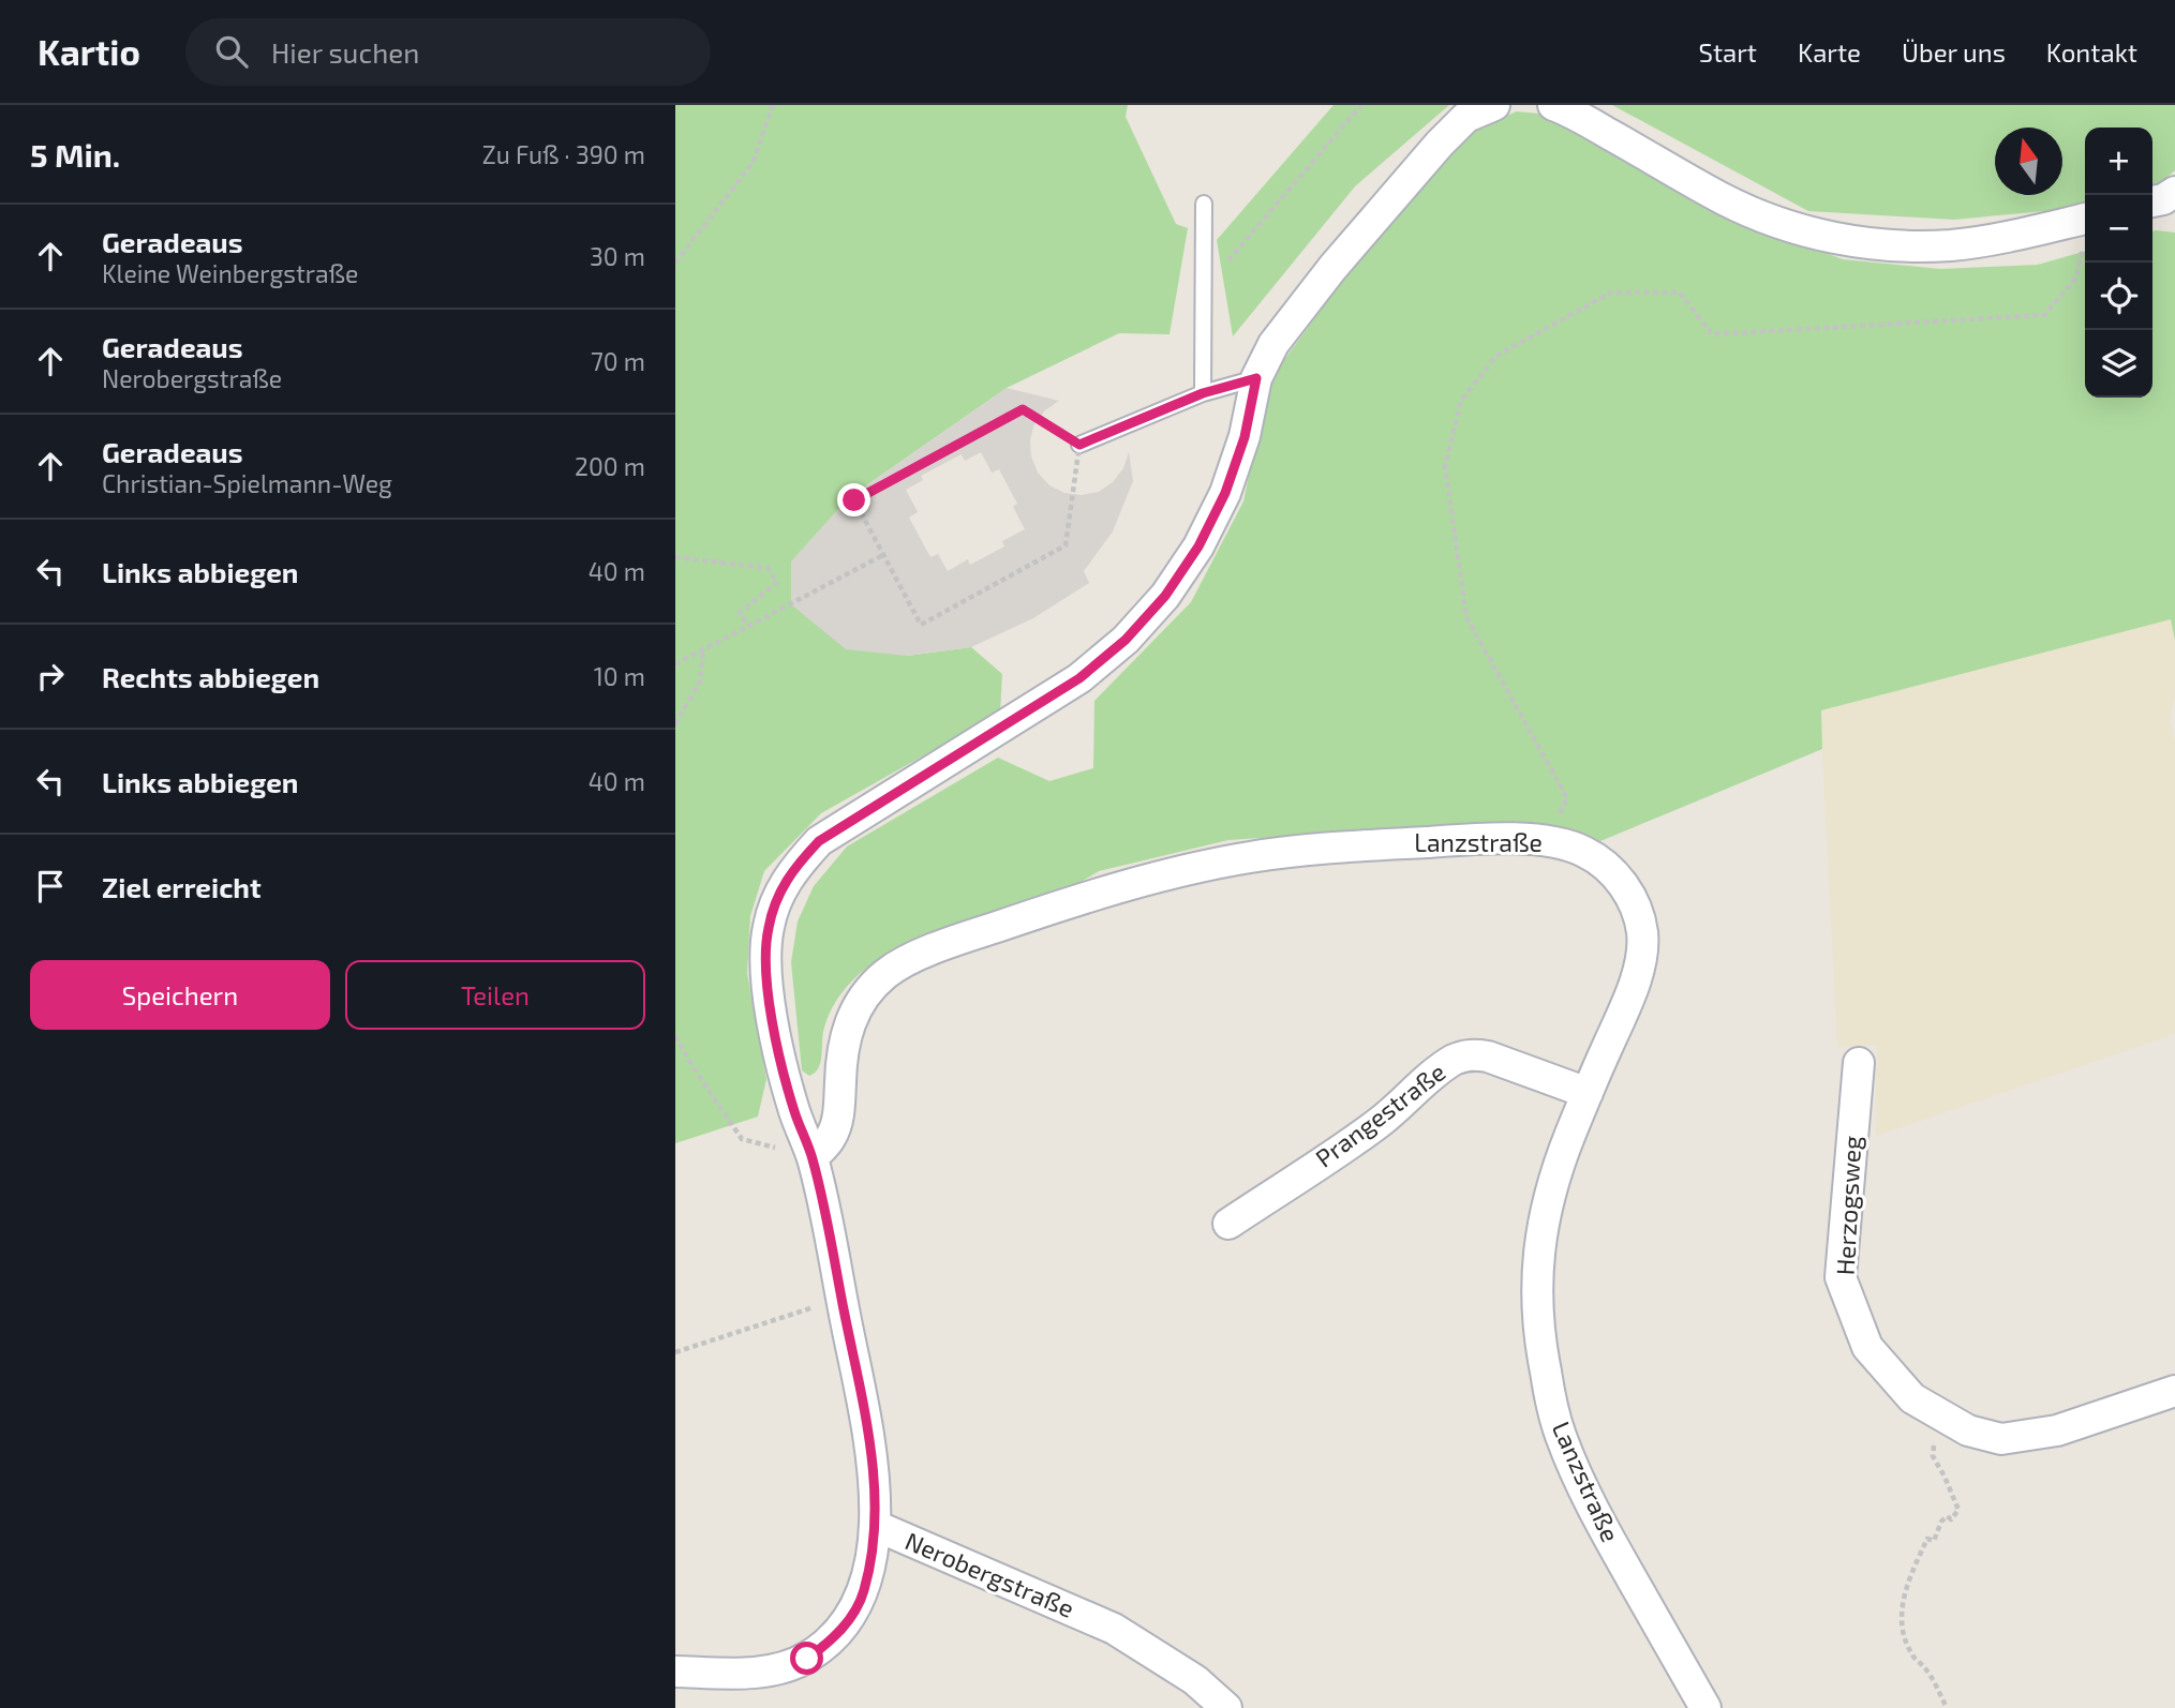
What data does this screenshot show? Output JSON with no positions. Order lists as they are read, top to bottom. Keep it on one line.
{"streets":{"street":["Lanzstraße","Prangestraße","Herzogsweg","Nerobergstraße"]},"crossings":[["Lanzstraße","Prangestraße"],["Lanzstraße","Nerobergstraße"]],"north":"top","page":{"header":"Kartio","search":"Hier suchen","nav":["Start","Karte","Über uns","Kontakt"],"heading":["5 Min.","Zu Fuß · 390 m"],"map_buttons":["+","−"],"list":[["Geradeaus","Kleine Weinbergstraße","30 m"],["Geradeaus","Nerobergstraße","70 m"],["Geradeaus","Christian-Spielmann-Weg","200 m"],["Links abbiegen","40 m"],["Rechts abbiegen","10 m"],["Links abbiegen","40 m"],"Ziel erreicht"],"buttons":["Speichern","Teilen"]}}
